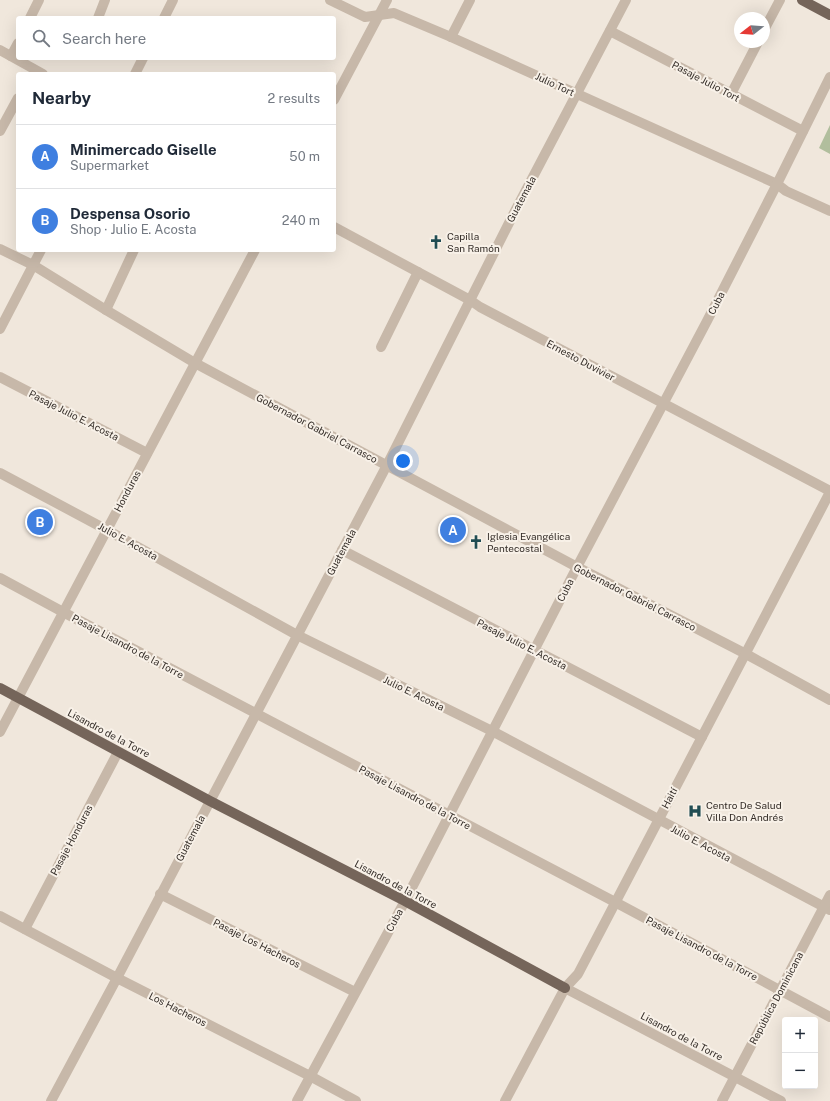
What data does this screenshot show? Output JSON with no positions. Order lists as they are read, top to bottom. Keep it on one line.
{"streets":{"main road":["Lisandro de la Torre"],"street":["Pasaje Julio Tort","Julio Tort","Guatemala","Cuba","Ernesto Duvivier","Pasaje Julio E. Acosta","Gobernador Gabriel Carrasco","Honduras","Julio E. Acosta","Pasaje Lisandro de la Torre","Haití","Pasaje Honduras","Pasaje Los Hacheros","República Dominicana","Los Hacheros"]},"crossings":[["Pasaje Julio Tort","Guatemala"],["Pasaje Julio Tort","Cuba"],["Julio Tort","Guatemala"],["Julio Tort","Cuba"],["Guatemala","Ernesto Duvivier"],["Guatemala","Pasaje Julio E. Acosta"],["Guatemala","Gobernador Gabriel Carrasco"],["Guatemala","Julio E. Acosta"],["Guatemala","Pasaje Lisandro de la Torre"],["Guatemala","Lisandro de la Torre"],["Guatemala","Pasaje Los Hacheros"],["Guatemala","Los Hacheros"],["Cuba","Ernesto Duvivier"],["Cuba","Pasaje Julio E. Acosta"],["Cuba","Gobernador Gabriel Carrasco"],["Cuba","Julio E. Acosta"],["Cuba","Pasaje Lisandro de la Torre"],["Cuba","Lisandro de la Torre"],["Cuba","Pasaje Los Hacheros"],["Cuba","Los Hacheros"],["Ernesto Duvivier","Haití"],["Pasaje Julio E. Acosta","Honduras"],["Pasaje Julio E. Acosta","Haití"],["Gobernador Gabriel Carrasco","Honduras"],["Gobernador Gabriel Carrasco","Haití"],["Honduras","Julio E. Acosta"],["Honduras","Pasaje Lisandro de la Torre"],["Honduras","Lisandro de la Torre"],["Julio E. Acosta","Haití"],["Julio E. Acosta","República Dominicana"],["Pasaje Lisandro de la Torre","Haití"],["Pasaje Lisandro de la Torre","República Dominicana"],["Lisandro de la Torre","Haití"],["Lisandro de la Torre","Pasaje Honduras"],["Lisandro de la Torre","República Dominicana"],["Pasaje Honduras","Los Hacheros"]],"places":{"church":["Capilla San Ramón","Iglesia Evangélica Pentecostal"],"hospital":["Centro De Salud Villa Don Andrés"]},"north":"left","page":{"search":"Search here","heading":["Nearby","2 results"],"list":[{"mark":"A","name":"Minimercado Giselle","note":"Supermarket","value":"50 m"},{"mark":"B","name":"Despensa Osorio","note":"Shop · Julio E. Acosta","value":"240 m"}],"pins":["B","A"],"map_buttons":["+","−"]}}
